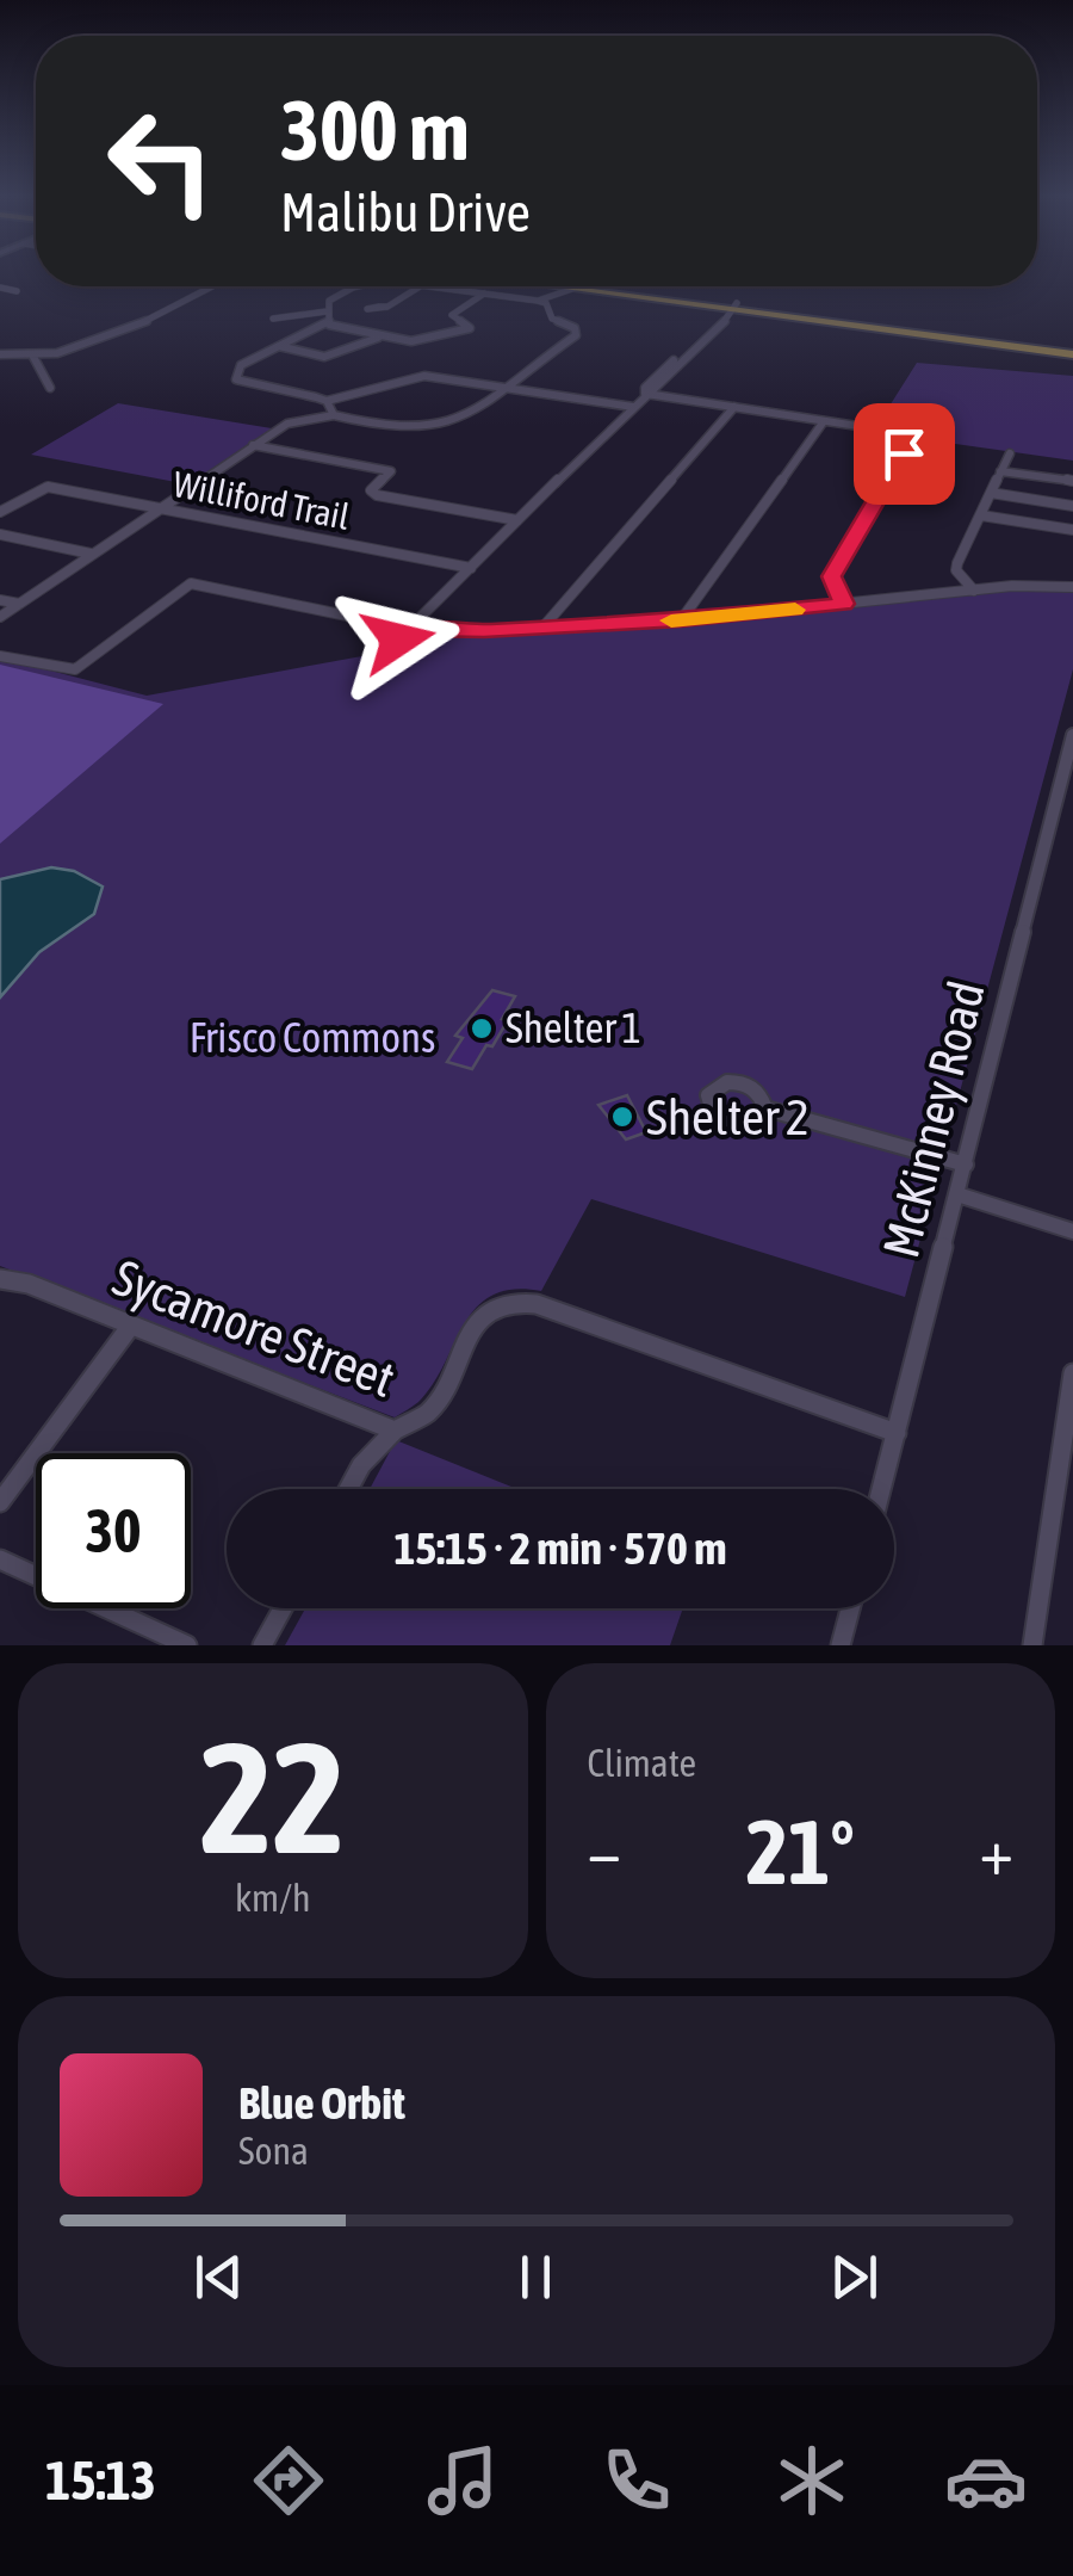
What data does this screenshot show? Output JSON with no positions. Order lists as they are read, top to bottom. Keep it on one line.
{"streets":{"street":["Williford Trail","McKinney Road","Sycamore Street"]},"crossings":[["McKinney Road","Sycamore Street"]],"parks":["Frisco Commons"],"places":["Shelter 1","Shelter 2"],"page":{"turn":["300 m","Malibu Drive"],"limit":"30","trip":"15:15 · 2 min · 570 m","tile":[["22","km/h"],"Climate"],"heat":["−","21°","+"],"song":["Blue Orbit","Sona"],"tabs":"15:13"}}
